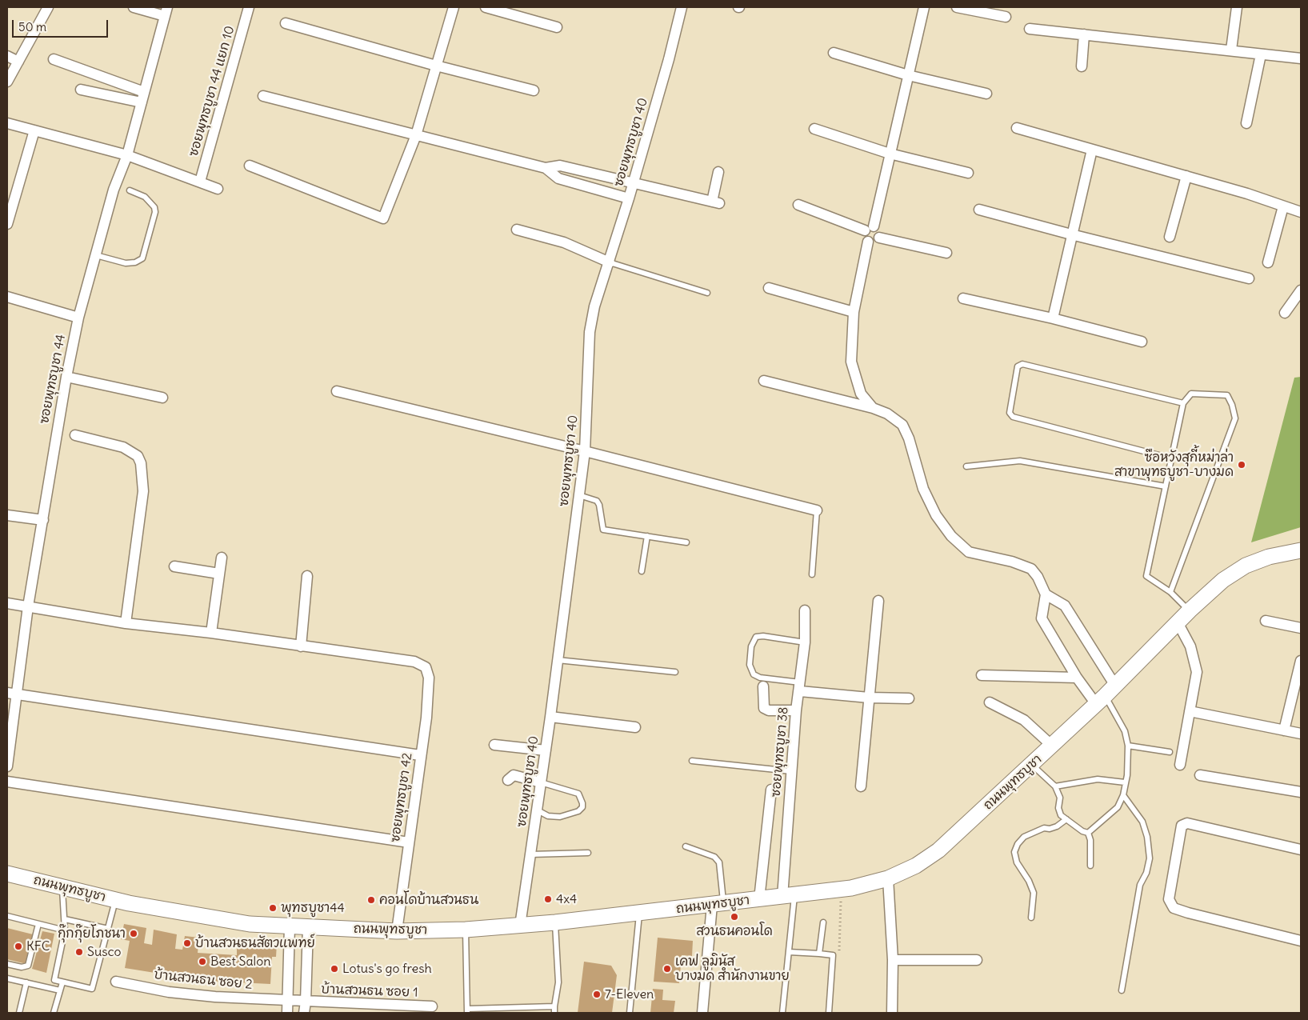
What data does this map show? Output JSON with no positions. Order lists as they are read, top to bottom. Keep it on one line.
{"streets":{"main road":["ถนนพุทธบูชา"],"street":["ซอยพุทธบูชา 44 แยก 10","ซอยพุทธบูชา 40","ซอยพุทธบูชา 44","ซอยพุทธบูชา 38","ซอยพุทธบูชา 42","บ้านสวนธน ซอย 2","บ้านสวนธน ซอย 1"]},"crossings":[["ซอยพุทธบูชา 40","ถนนพุทธบูชา"],["ซอยพุทธบูชา 38","ถนนพุทธบูชา"],["ถนนพุทธบูชา","ซอยพุทธบูชา 42"],["บ้านสวนธน ซอย 2","บ้านสวนธน ซอย 1"]],"places":["ซือหวังสุกี้หม่าล่า สาขาพุทธบูชา-บางมด","4x4","คอนโดบ้านสวนธน","พุทธบูชา44","สวนธนคอนโด","กุ๊กกุ๊ยโภชนา","บ้านสวนธนสัตวแพทย์","KFC","Susco","Best Salon","Lotus's go fresh","เคฟ ลูมินัส บางมด สำนักงานขาย","7-Eleven"],"scale_bar":"50 m"}
